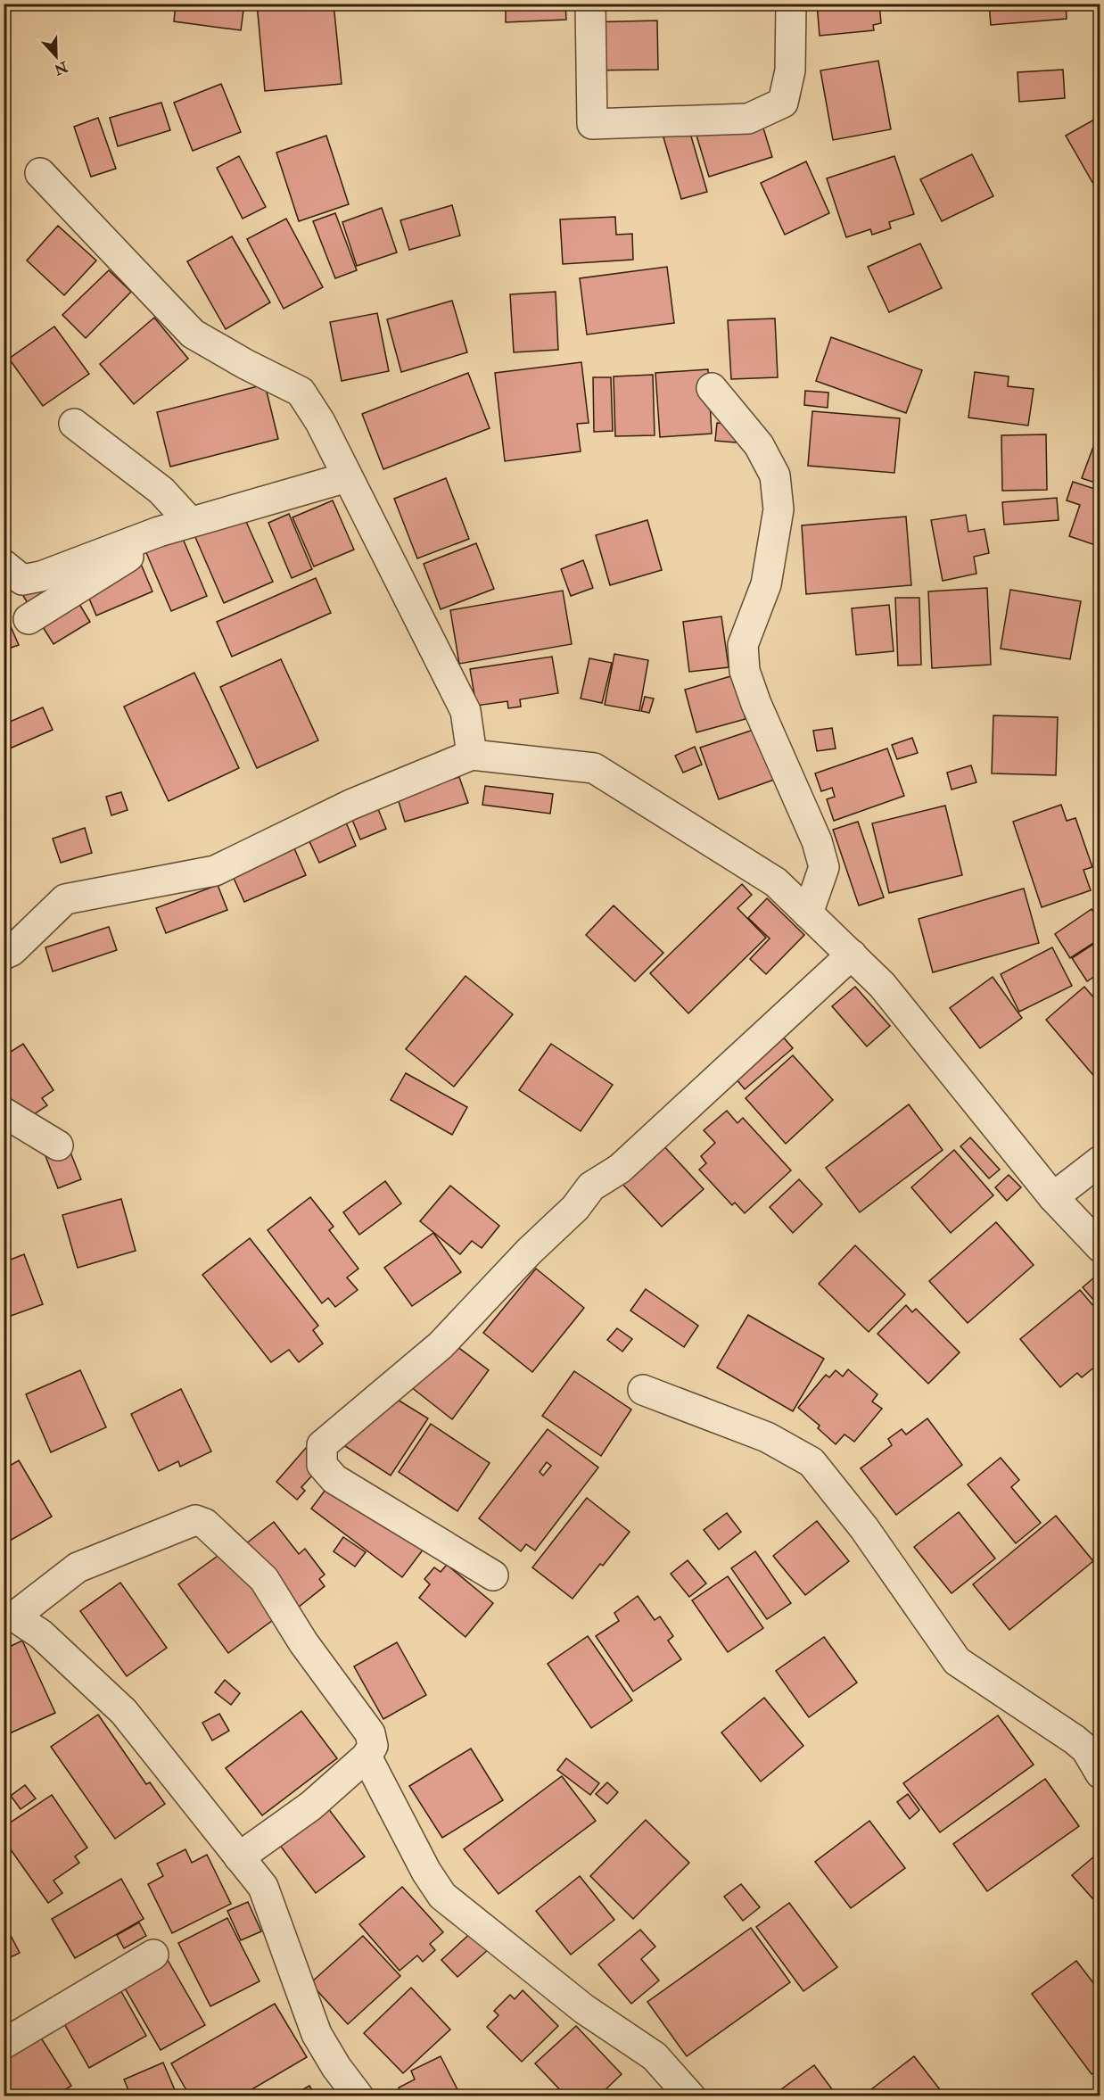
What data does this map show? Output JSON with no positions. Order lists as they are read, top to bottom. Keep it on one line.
{"north":"bottom"}
